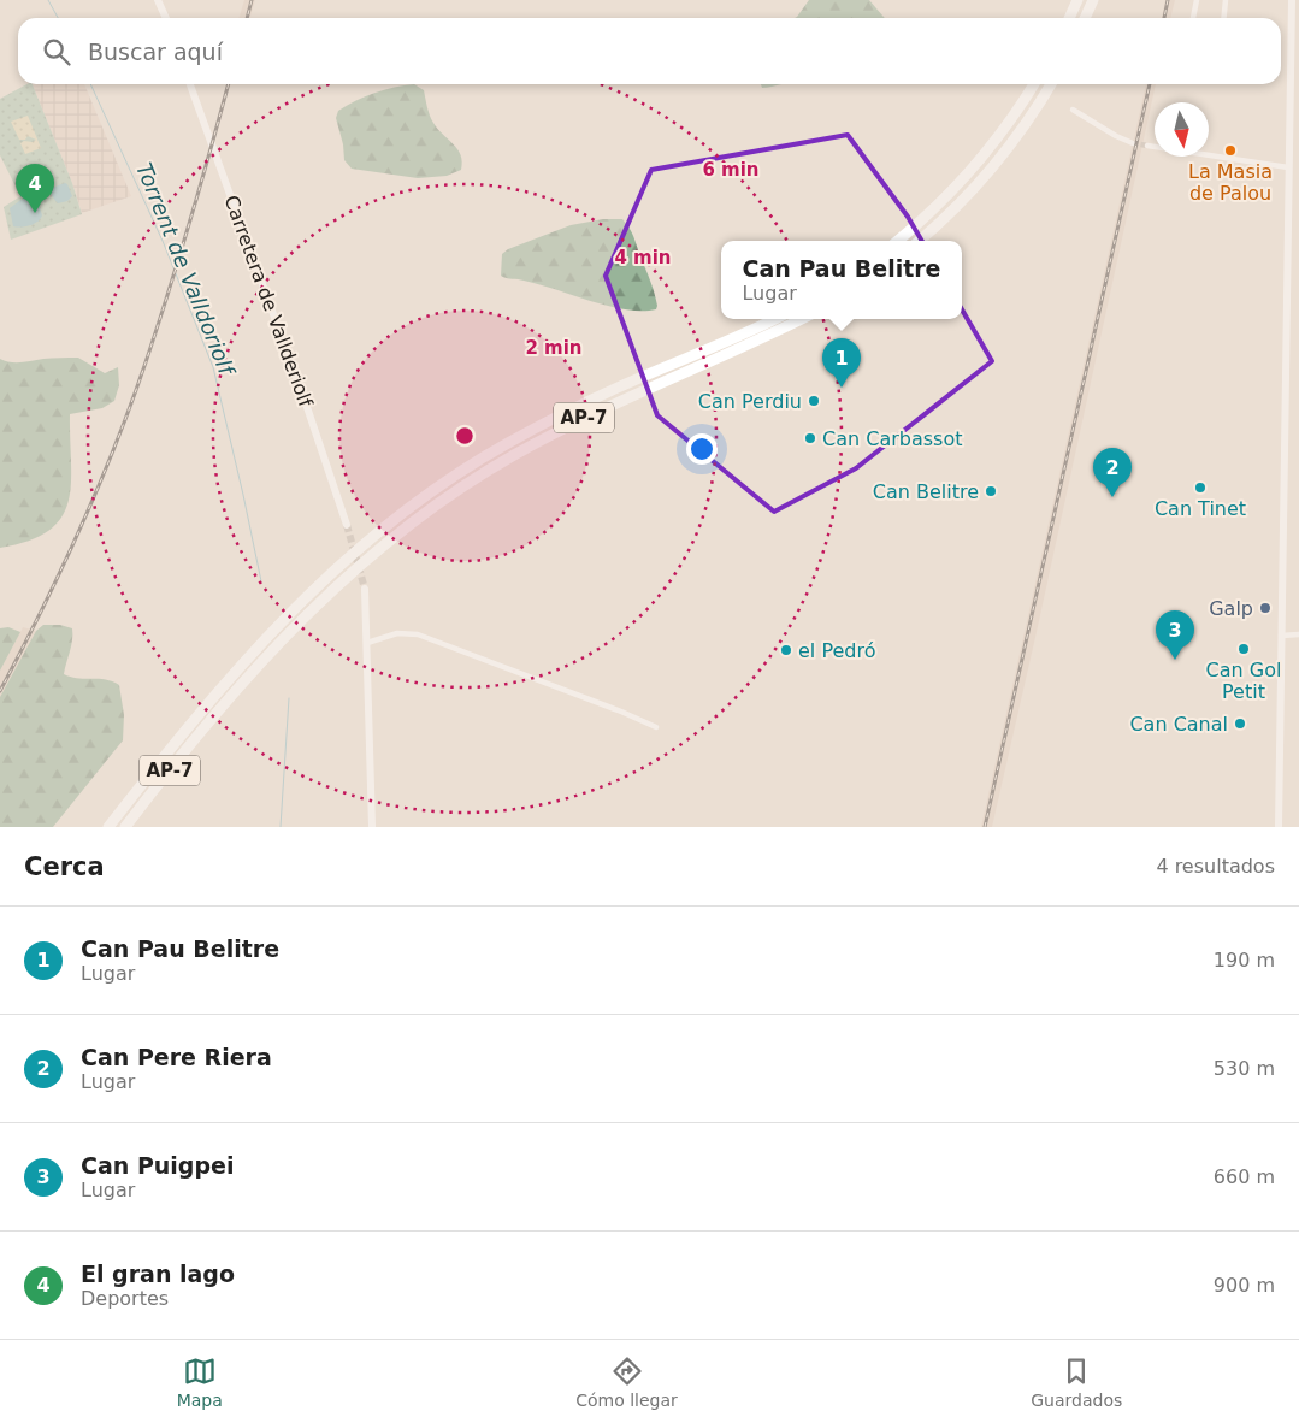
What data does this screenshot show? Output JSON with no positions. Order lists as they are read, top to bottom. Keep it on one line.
{"streets":{"highway":["AP-7"],"main road":["Carretera de Vallderiolf"]},"water":["Torrent de Valldoriolf"],"places":["La Masia de Palou","Can Perdiu","Can Carbassot","Can Tinet","Can Belitre","Galp","Can Gol Petit","el Pedró","Can Canal"],"north":"bottom","page":{"search":"Buscar aquí","pins":["4","1","2","3"],"popup":["Can Pau Belitre","Lugar"],"heading":["Cerca","4 resultados"],"list":[{"mark":"1","name":"Can Pau Belitre","note":"Lugar","value":"190 m"},{"mark":"2","name":"Can Pere Riera","note":"Lugar","value":"530 m"},{"mark":"3","name":"Can Puigpei","note":"Lugar","value":"660 m"},{"mark":"4","name":"El gran lago","note":"Deportes","value":"900 m"}],"nav":["Mapa","Cómo llegar","Guardados"]},"rings":["6 min","4 min","2 min"]}
